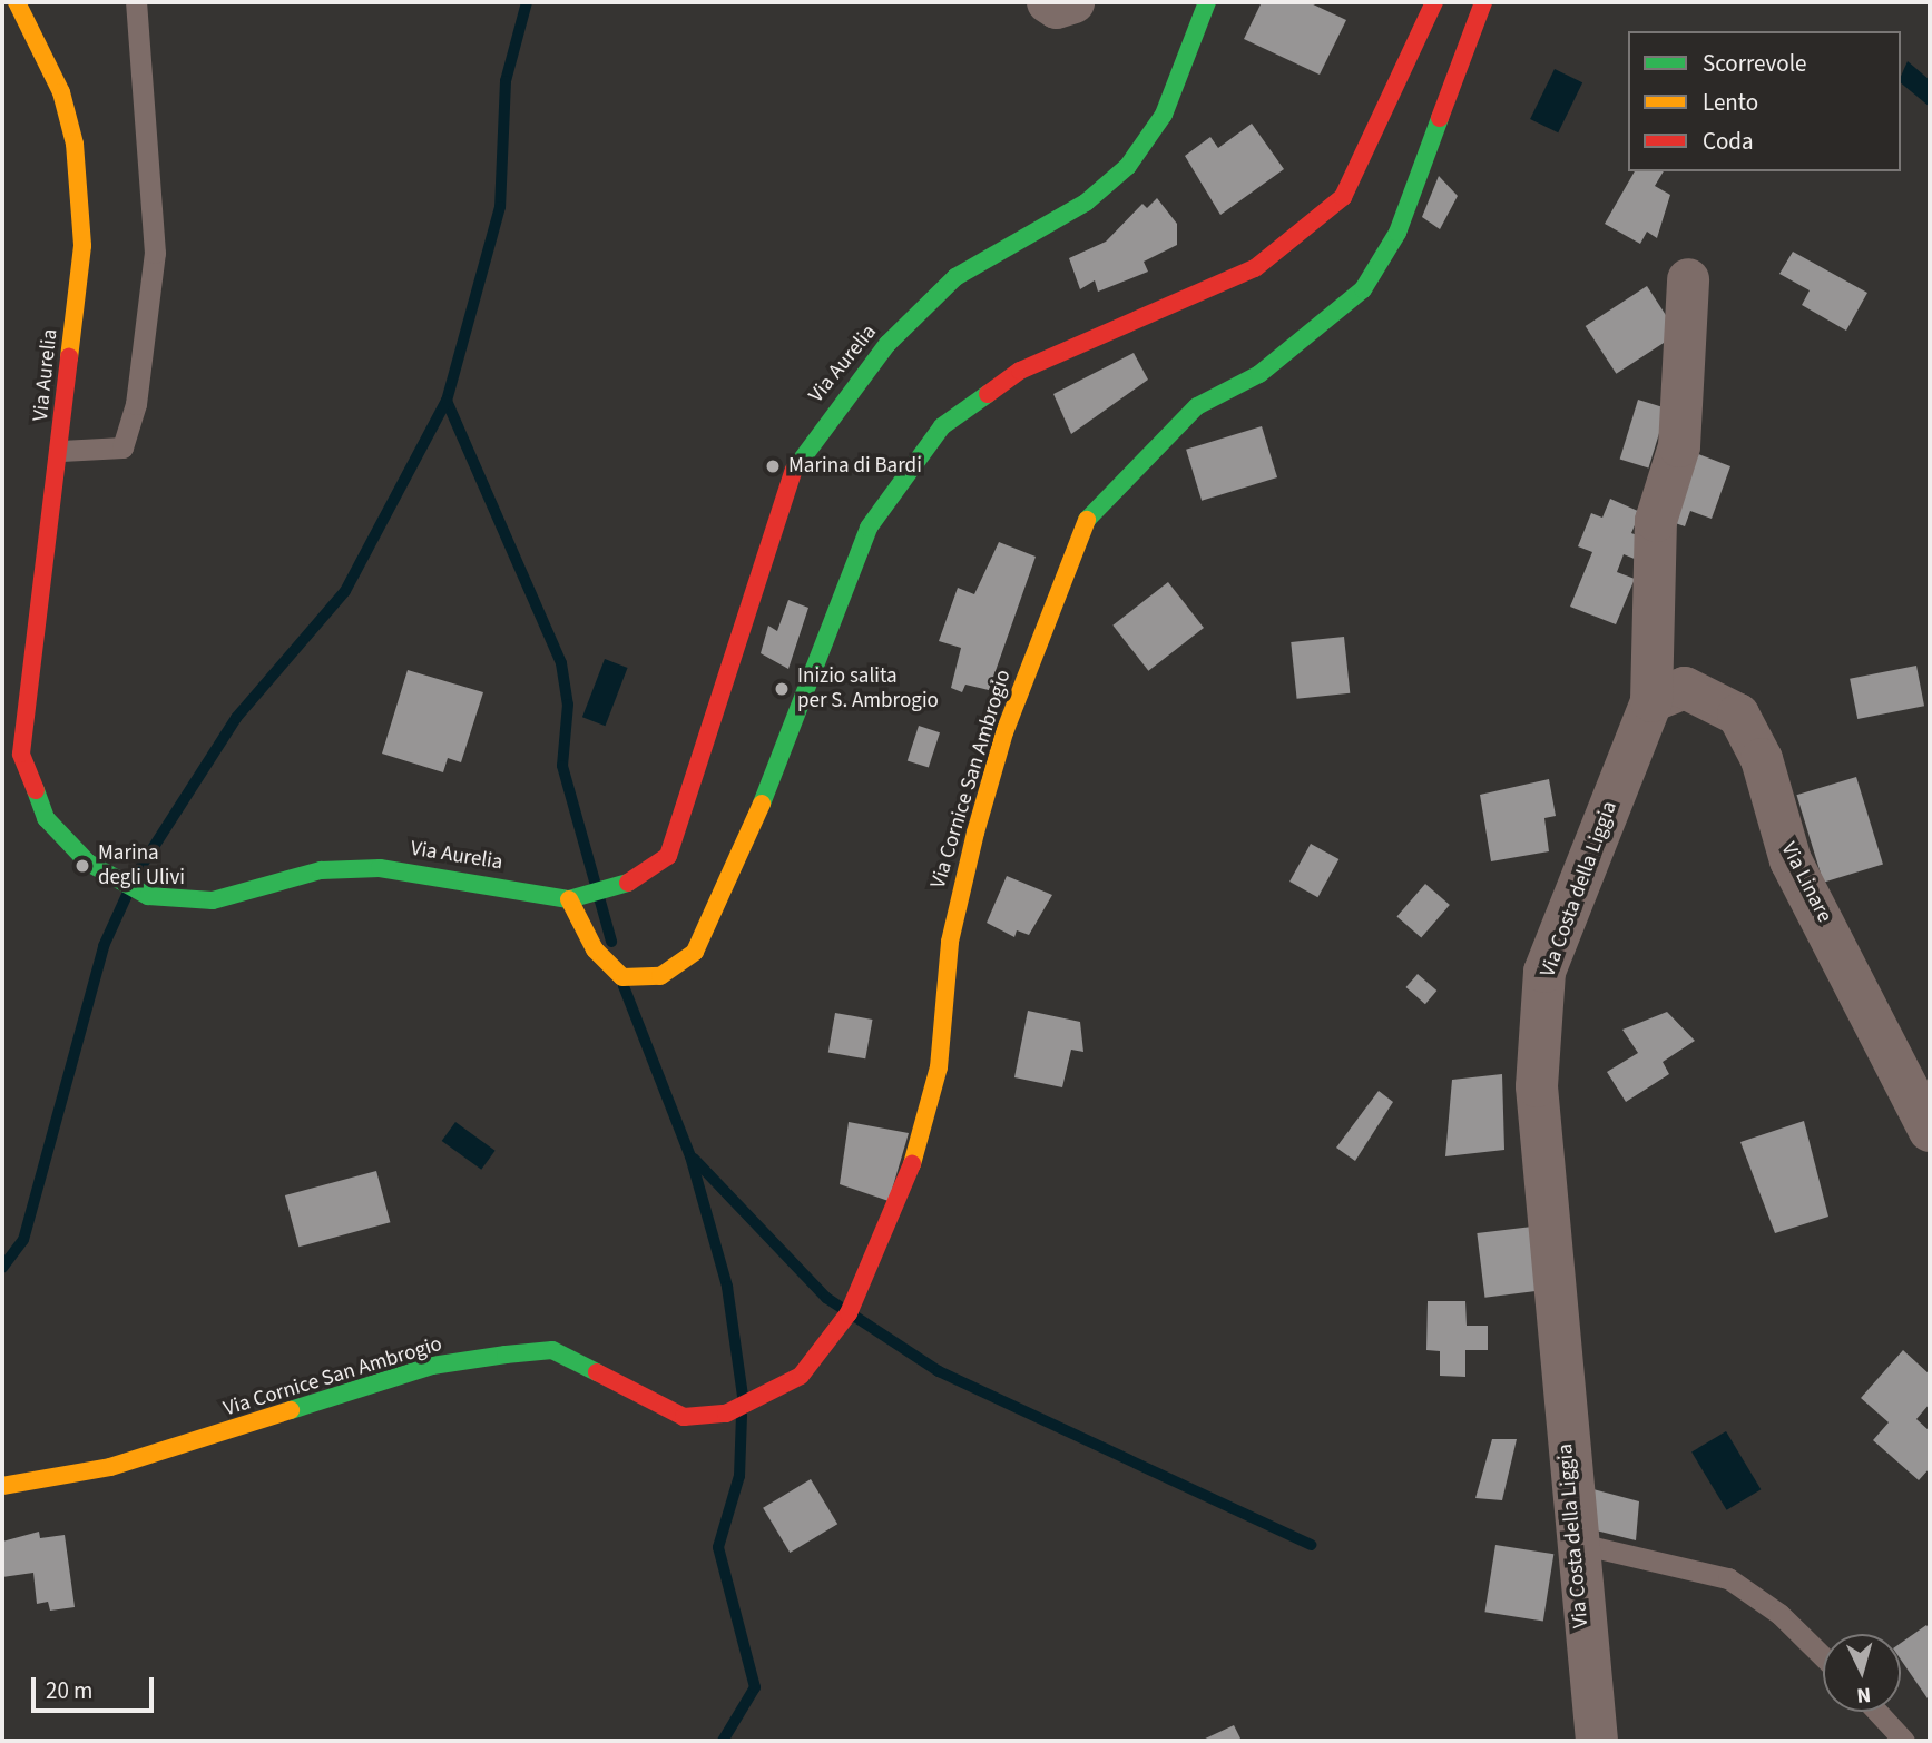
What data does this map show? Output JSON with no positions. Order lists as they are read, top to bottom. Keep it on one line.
{"streets":{"street":["Via Aurelia","Via Cornice San Ambrogio","Via Linare","Via Costa della Liggia"]},"crossings":[["Via Linare","Via Costa della Liggia"]],"places":["Marina di Bardi","Inizio salita per S. Ambrogio","Marina degli Ulivi"],"legend":["Scorrevole","Lento","Coda"],"scale_bar":"20 m","north":"bottom"}
